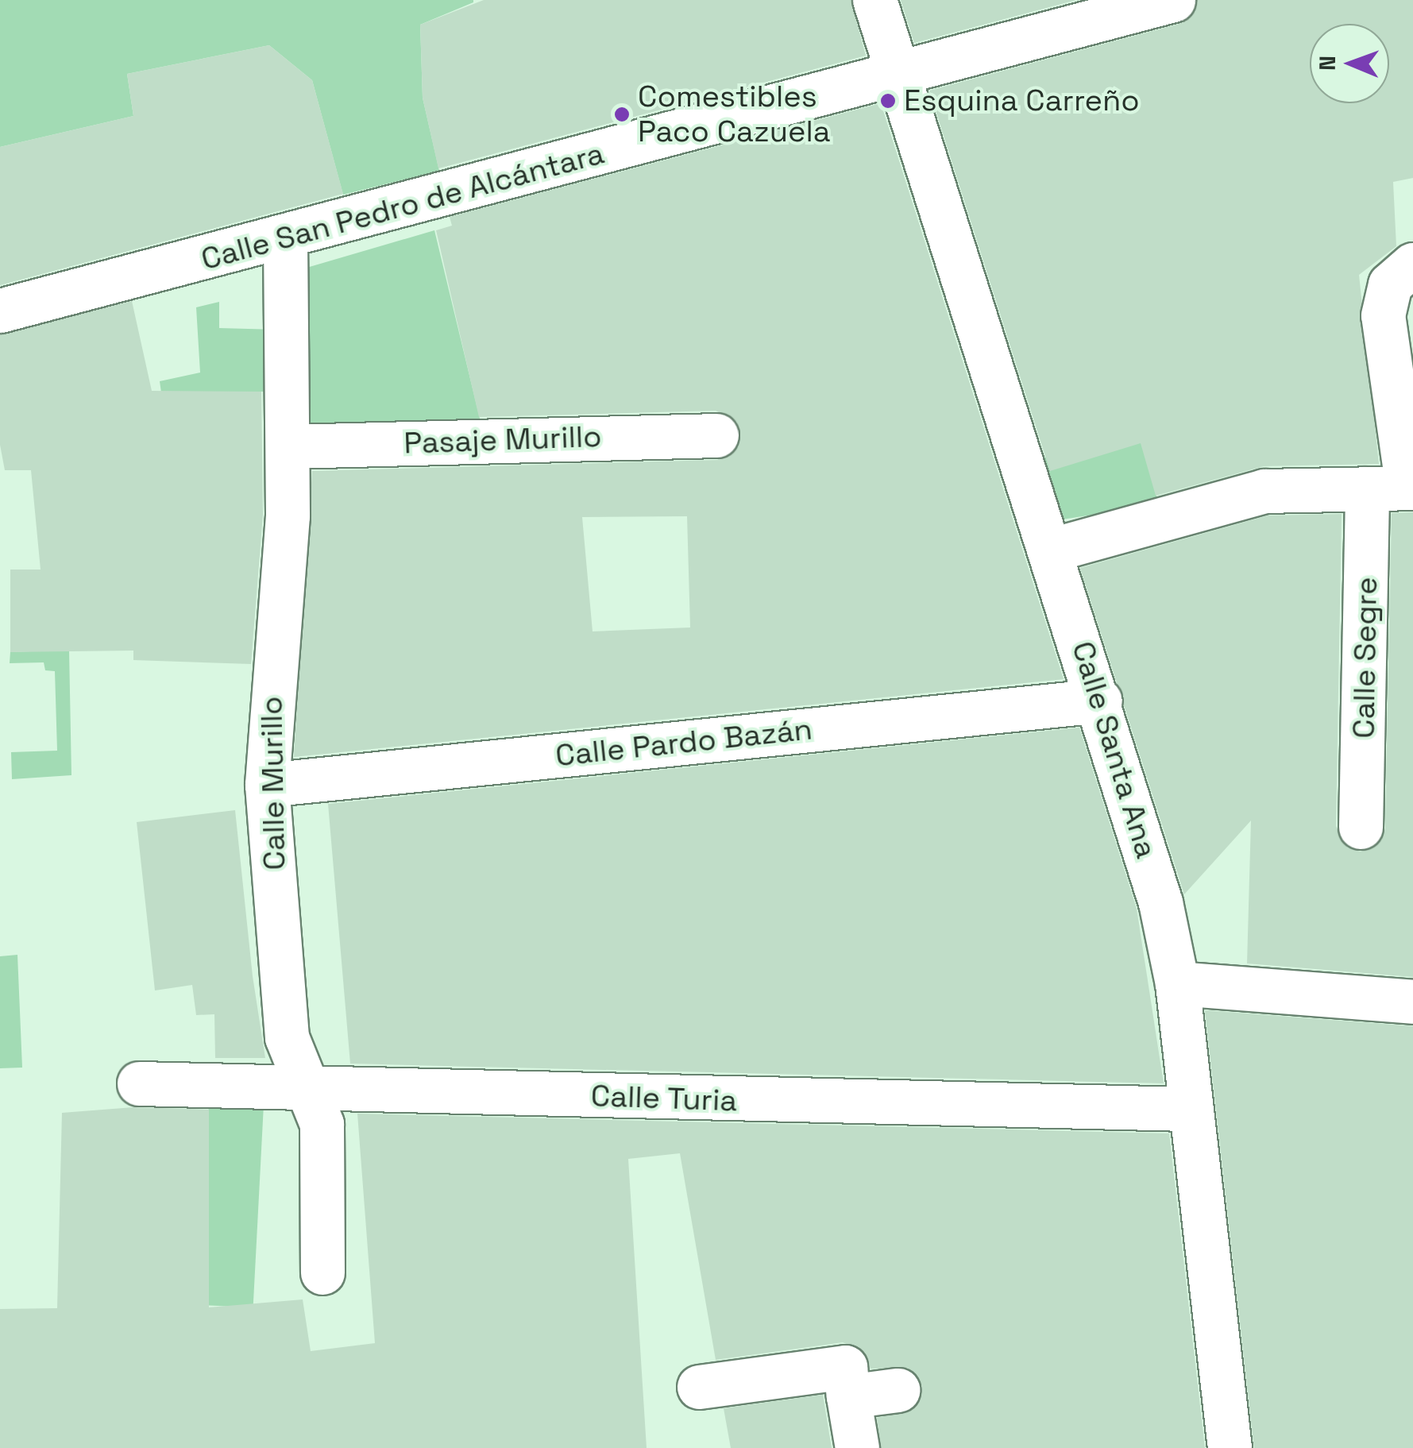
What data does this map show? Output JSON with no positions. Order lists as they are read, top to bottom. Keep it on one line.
{"streets":{"street":["Calle San Pedro de Alcántara","Pasaje Murillo","Calle Segre","Calle Pardo Bazán","Calle Santa Ana","Calle Murillo","Calle Turia"]},"crossings":[["Calle San Pedro de Alcántara","Calle Santa Ana"],["Calle San Pedro de Alcántara","Calle Murillo"],["Pasaje Murillo","Calle Murillo"],["Calle Pardo Bazán","Calle Santa Ana"],["Calle Pardo Bazán","Calle Murillo"],["Calle Santa Ana","Calle Turia"],["Calle Murillo","Calle Turia"]],"places":["Esquina Carreño","Comestibles Paco Cazuela"],"north":"left"}
